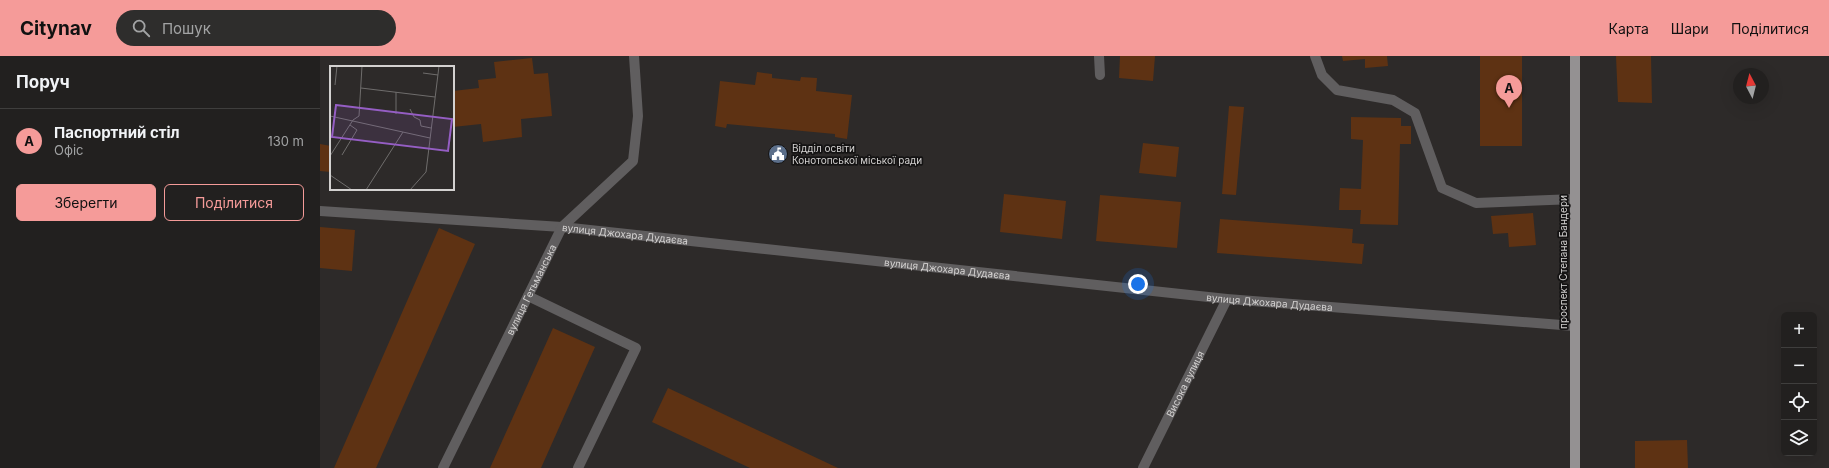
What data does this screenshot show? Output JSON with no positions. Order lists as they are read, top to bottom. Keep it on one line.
{"streets":{"main road":["проспект Степана Бандери"],"street":["вулиця Джохара Дудаєва","вулиця Гетьманська","Висока вулиця"]},"crossings":[["вулиця Джохара Дудаєва","проспект Степана Бандери"],["вулиця Джохара Дудаєва","вулиця Гетьманська"],["вулиця Джохара Дудаєва","Висока вулиця"]],"places":{"public building":["Відділ освіти Конотопської міської ради"]},"north":"top","page":{"header":"Citynav","search":"Пошук","nav":["Карта","Шари","Поділитися"],"heading":"Поруч","pins":"A","list":[{"mark":"A","name":"Паспортний стіл","note":"Офіс","value":"130 m"}],"buttons":["Зберегти","Поділитися"],"map_buttons":["+","−"]}}
